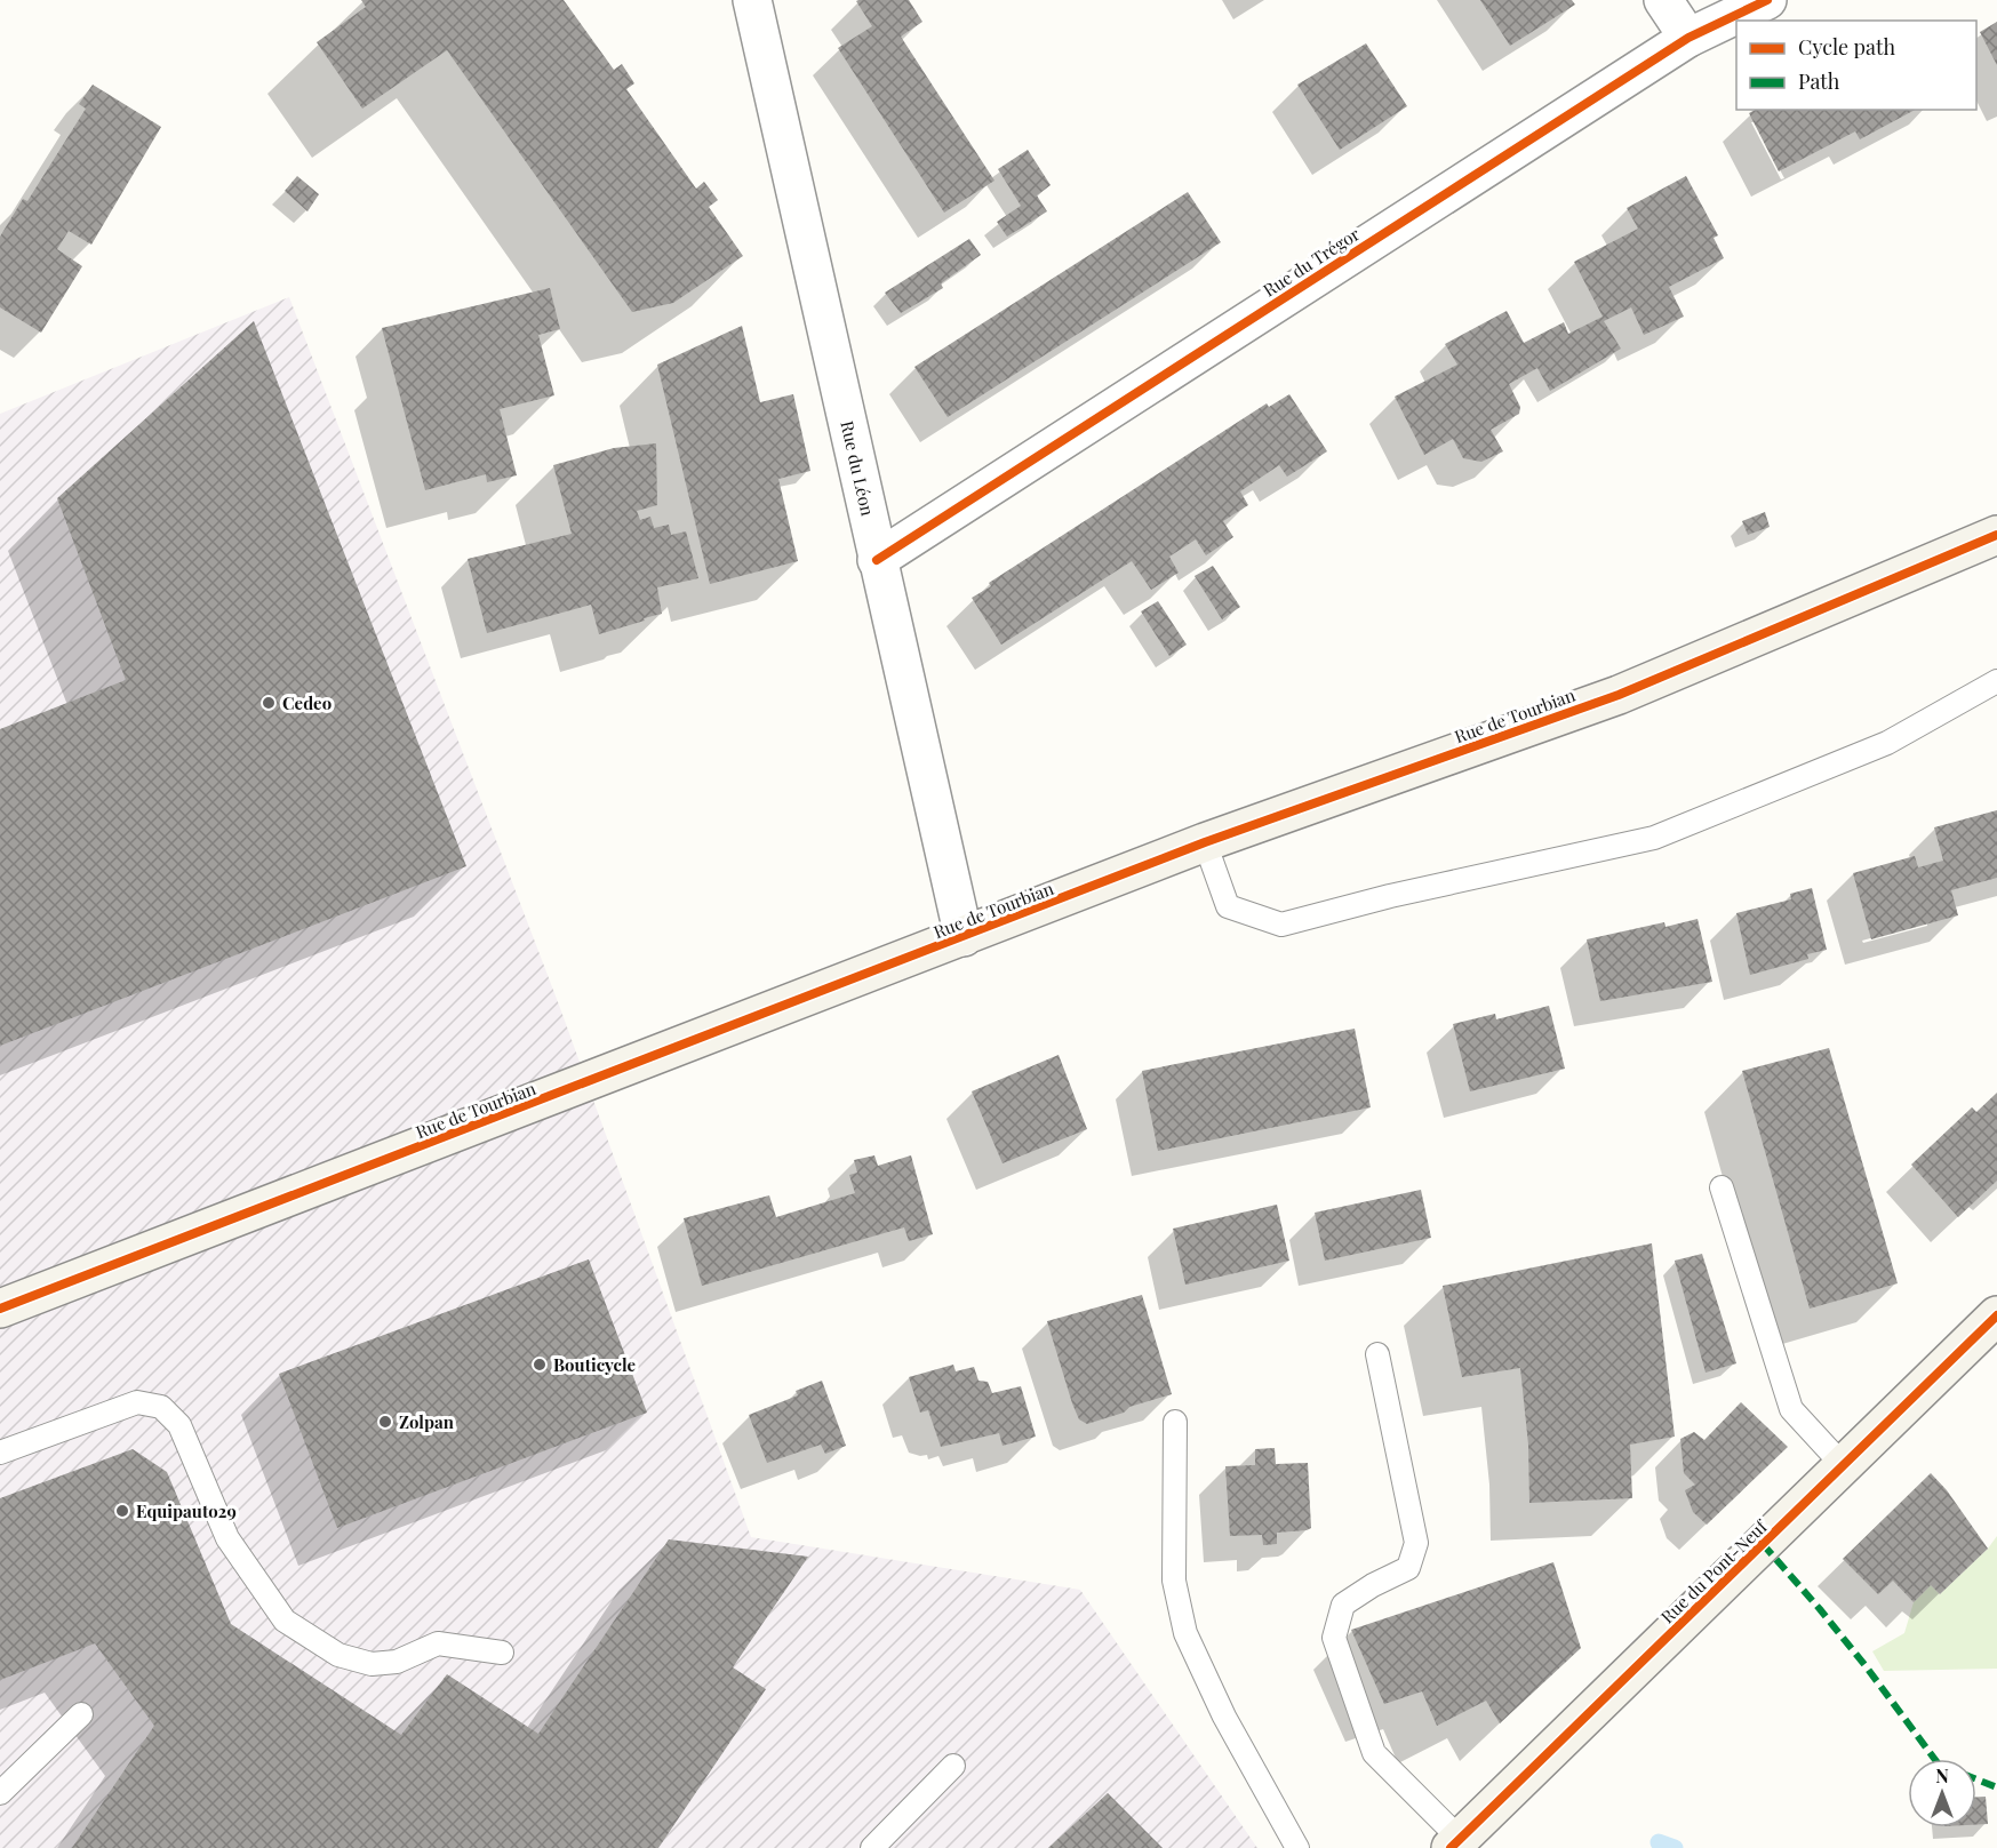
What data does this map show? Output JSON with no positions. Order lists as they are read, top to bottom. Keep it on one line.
{"streets":{"main road":["Rue de Tourbian","Rue du Pont-Neuf"],"street":["Rue du Trégor","Rue du Léon"]},"crossings":[["Rue du Trégor","Rue du Léon"],["Rue du Léon","Rue de Tourbian"]],"places":["Cedeo","Bouticycle","Zolpan","Equipauto29"],"legend":["Cycle path","Path"],"north":"top"}
